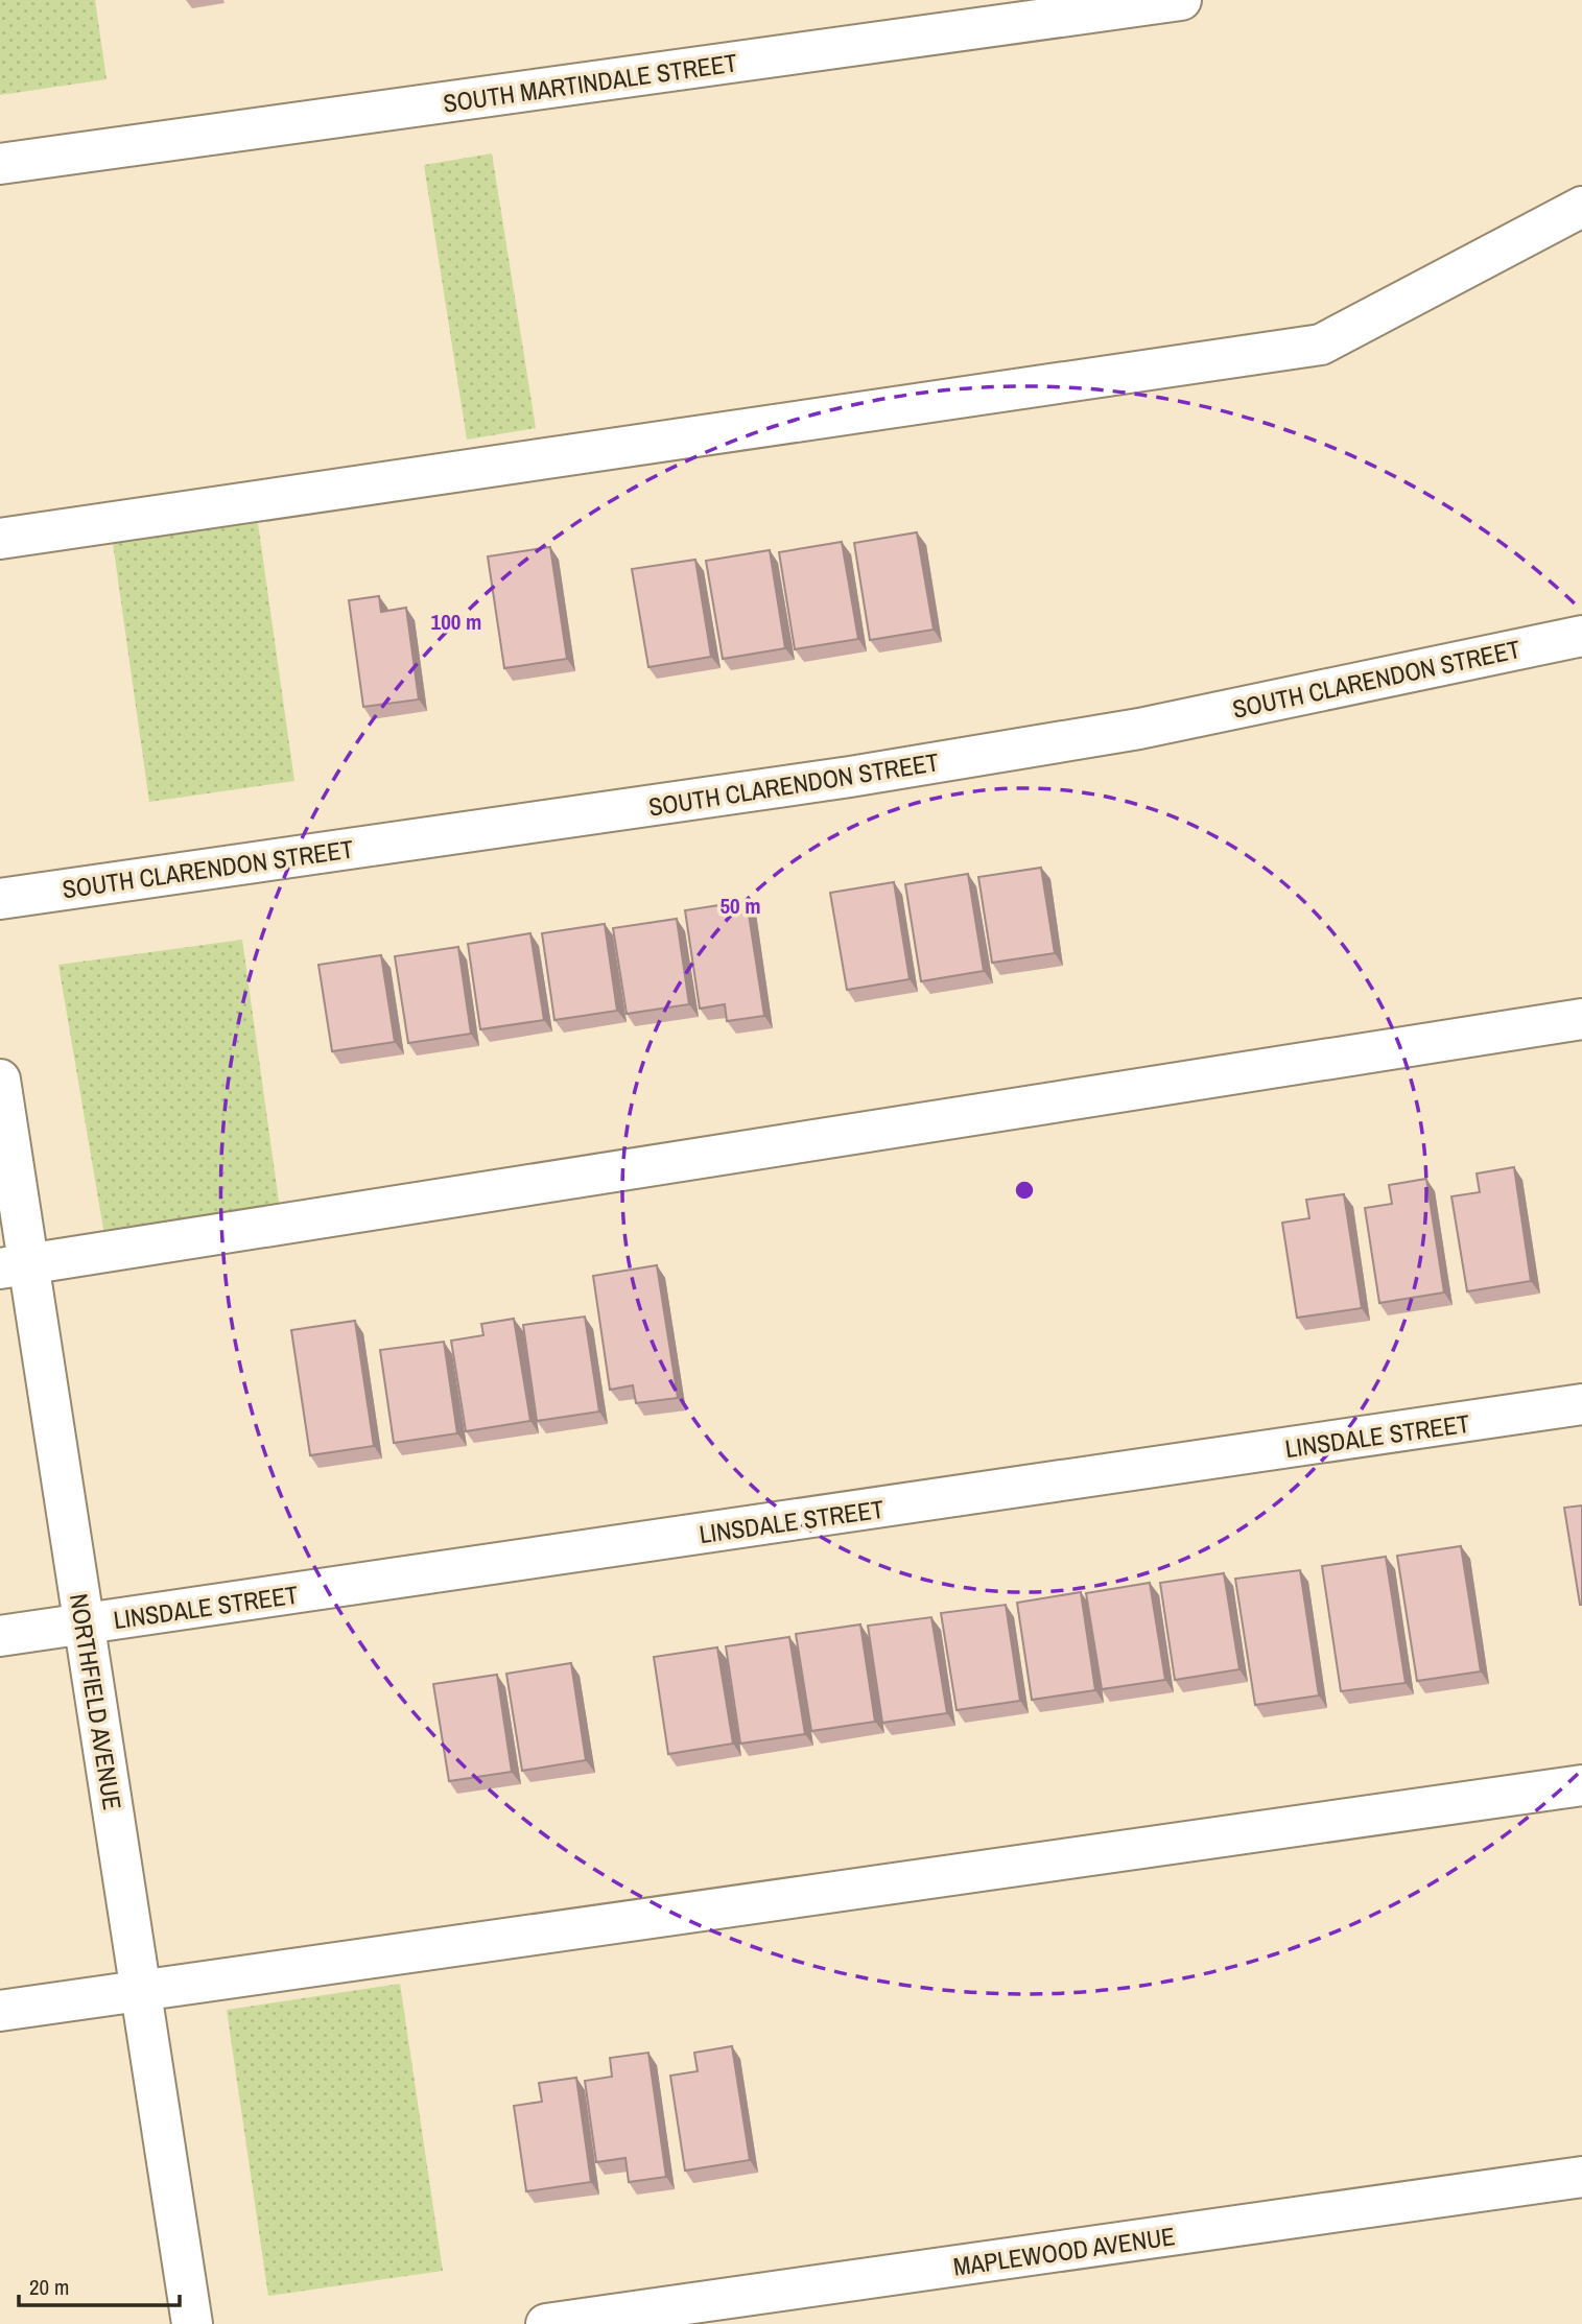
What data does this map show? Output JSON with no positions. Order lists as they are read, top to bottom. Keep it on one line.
{"streets":{"street":["SOUTH MARTINDALE STREET","SOUTH CLARENDON STREET","LINSDALE STREET","NORTHFIELD AVENUE","MAPLEWOOD AVENUE"]},"crossings":[["LINSDALE STREET","NORTHFIELD AVENUE"]],"scale_bar":"20 m","rings":["100 m","50 m"]}
